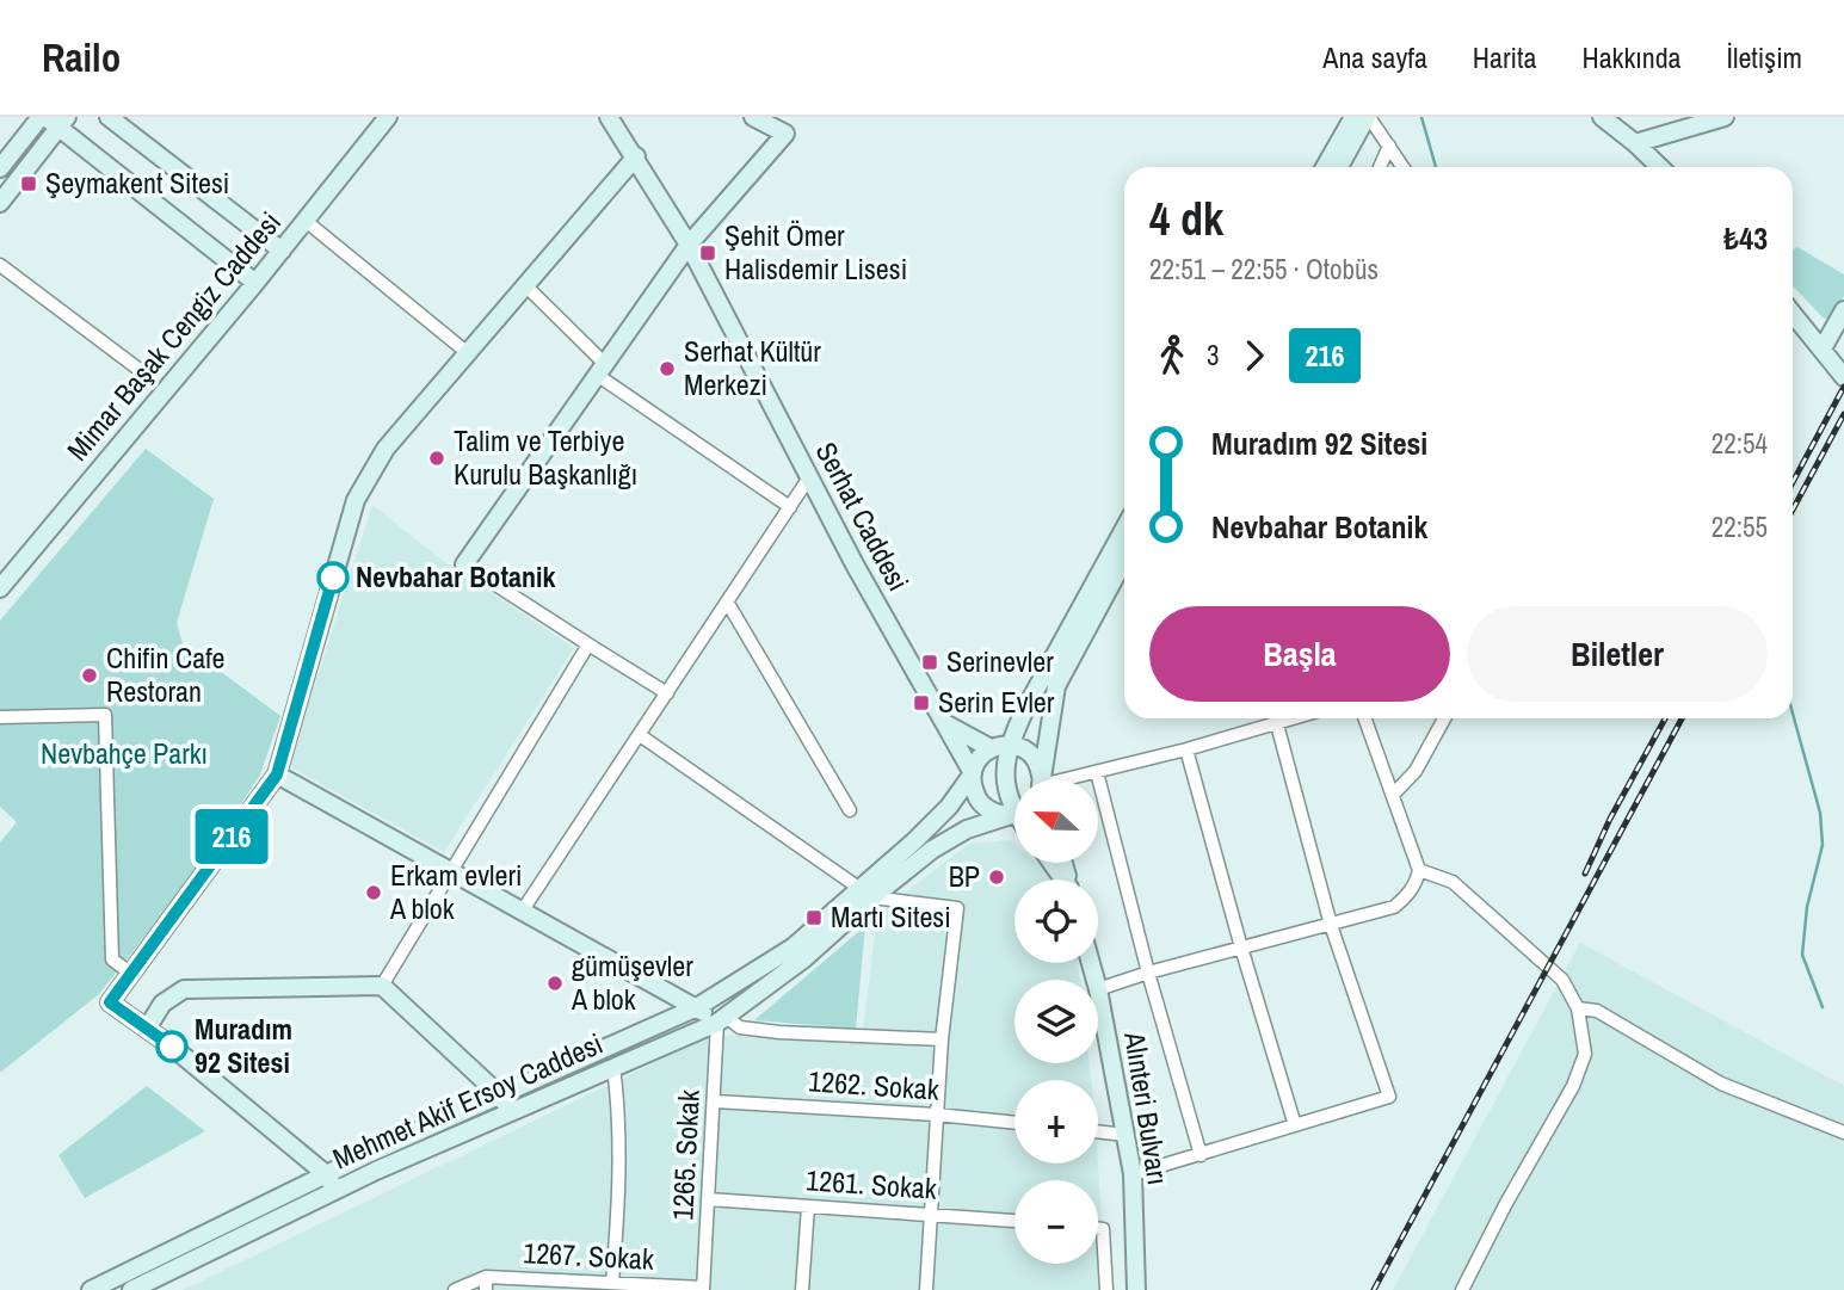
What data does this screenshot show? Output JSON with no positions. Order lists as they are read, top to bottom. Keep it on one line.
{"streets":{"main road":["Mimar Başak Cengiz Caddesi","Serhat Caddesi","Mehmet Akif Ersoy Caddesi","Alınteri Bulvarı"],"street":["1262. Sokak","1265. Sokak","1261. Sokak","1267. Sokak"]},"crossings":[["Serhat Caddesi","Mehmet Akif Ersoy Caddesi"],["1262. Sokak","1265. Sokak"],["Mehmet Akif Ersoy Caddesi","1265. Sokak"],["1265. Sokak","1261. Sokak"],["1265. Sokak","1267. Sokak"]],"parks":["Nevbahçe Parkı"],"places":{"transit":["Şeymakent Sitesi","Şehit Ömer Halisdemir Lisesi","Serinevler","Serin Evler","Martı Sitesi"],"other":["Serhat Kültür Merkezi","Talim ve Terbiye Kurulu Başkanlığı","Nevbahar Botanik","Chifin Cafe Restoran","BP","Erkam evleri A blok","gümüşevler A blok","Muradım 92 Sitesi"]},"lines":["bus line 216"],"north":"left","page":{"header":"Railo","nav":["Ana sayfa","Harita","Hakkında","İletişim"],"on_map":"216","heading":["4 dk","22:51 – 22:55 · Otobüs","₺43"],"legs":["3","216"],"list":[{"name":"Muradım 92 Sitesi","value":"22:54"},{"name":"Nevbahar Botanik","value":"22:55"}],"buttons":["Başla","Biletler"],"map_buttons":["+","−"]}}
